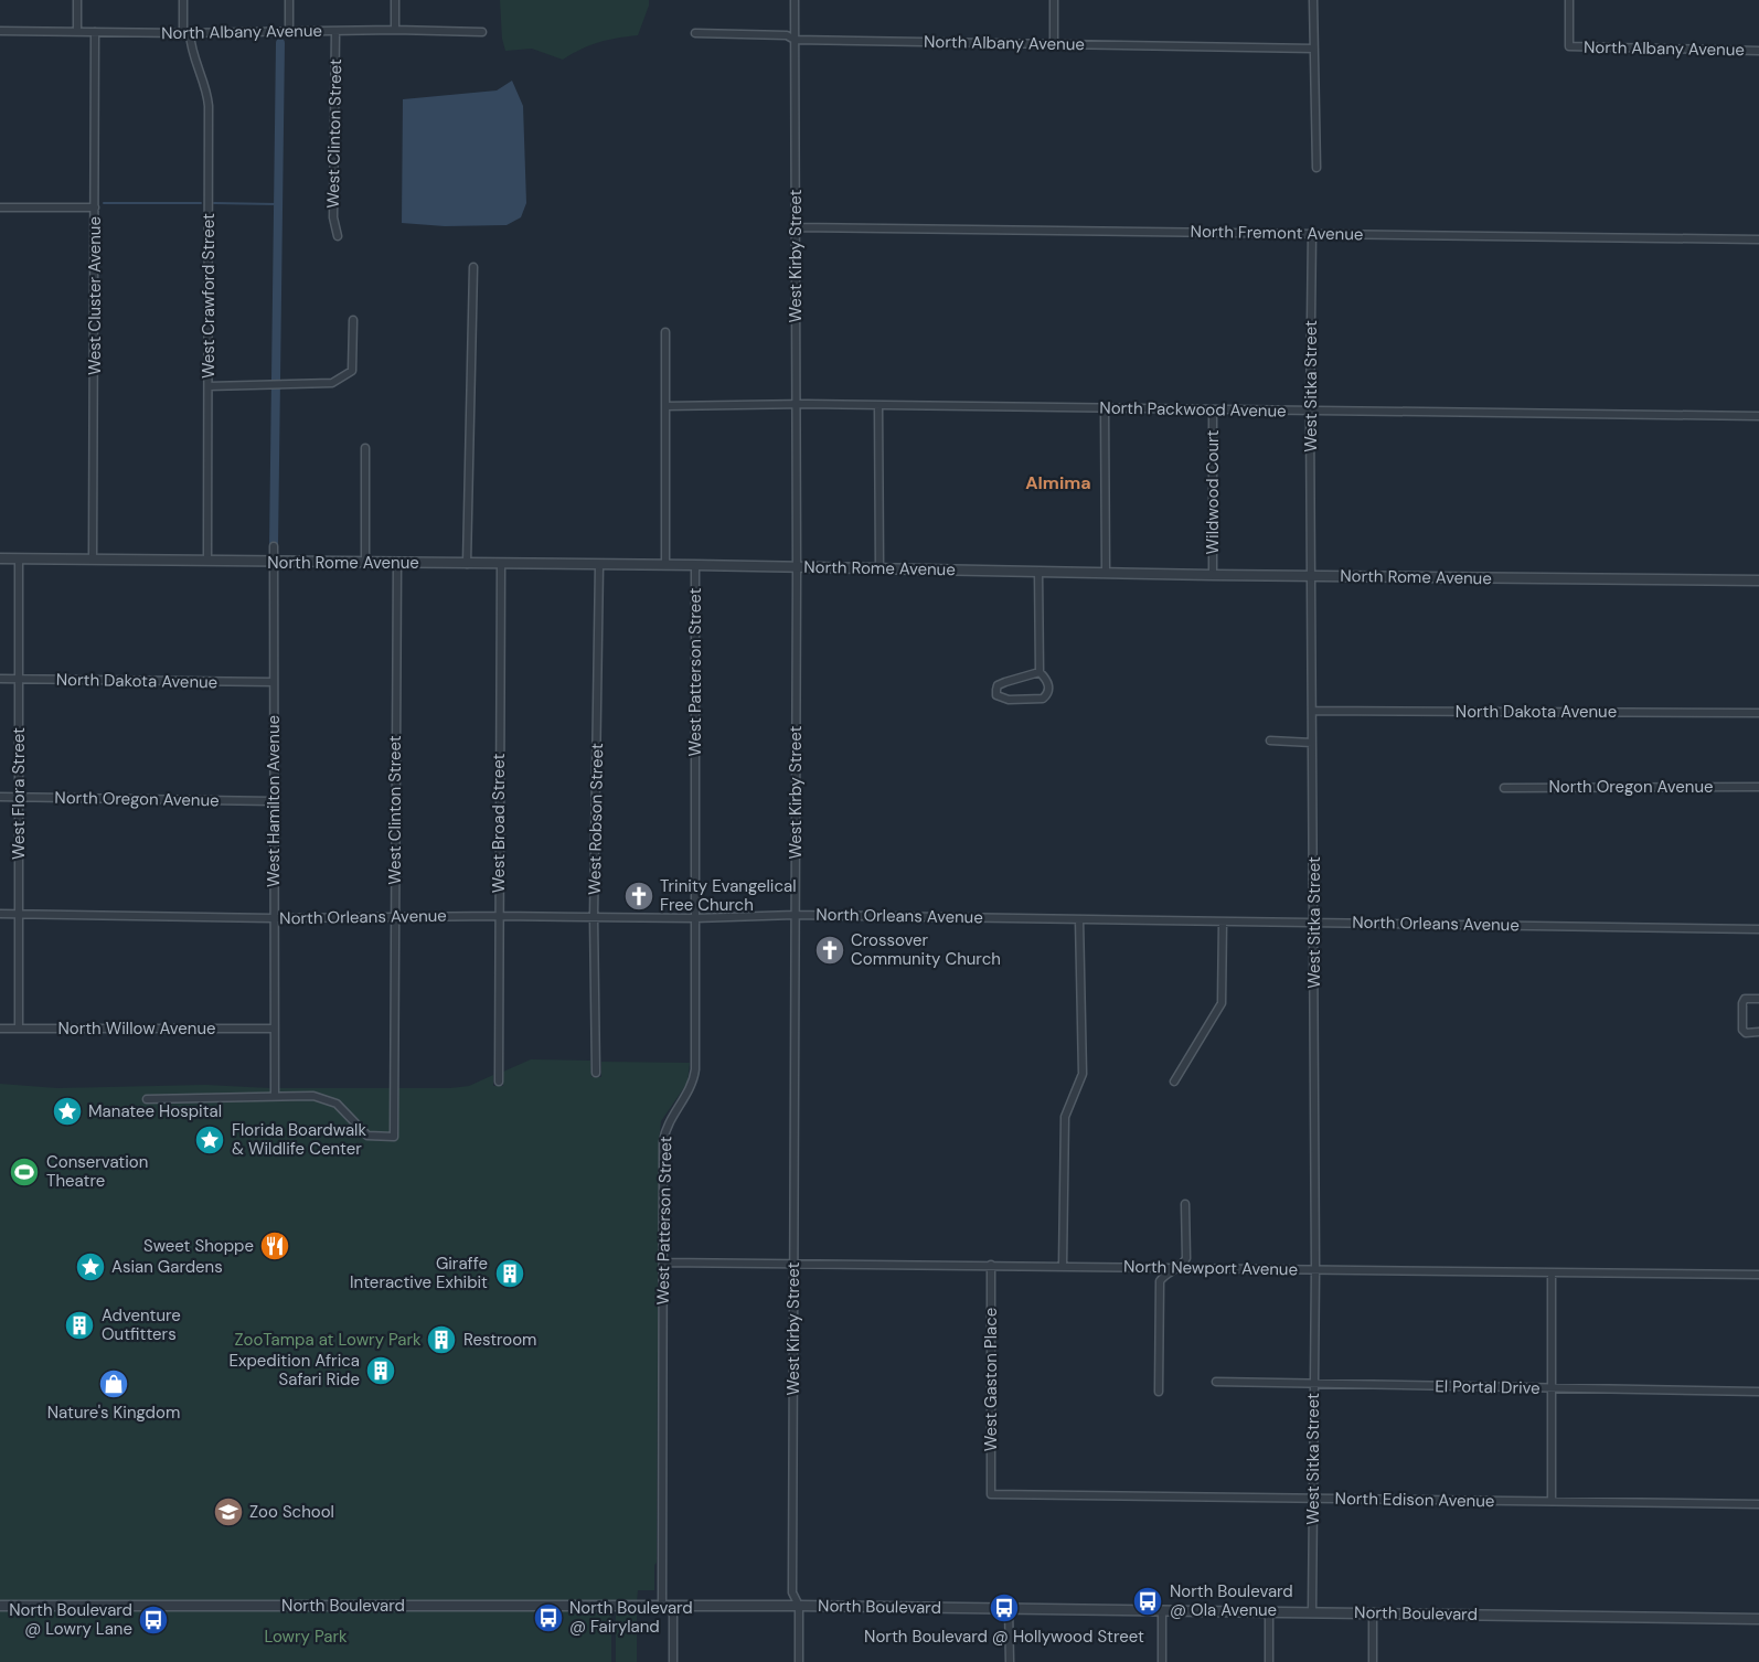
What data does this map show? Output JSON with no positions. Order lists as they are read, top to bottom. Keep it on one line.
{"streets":{"street":["North Albany Avenue","West Clinton Street","North Fremont Avenue","West Kirby Street","West Cluster Avenue","West Crawford Street","West Sitka Street","North Packwood Avenue","Wildwood Court","North Rome Avenue","West Patterson Street","North Dakota Avenue","North Oregon Avenue","West Flora Street","West Hamilton Avenue","West Robson Street","West Broad Street","North Orleans Avenue","North Willow Avenue","North Newport Avenue","West Gaston Place","El Portal Drive","North Edison Avenue","North Boulevard"]},"crossings":[["North Albany Avenue","West Clinton Street"],["North Albany Avenue","West Kirby Street"],["North Albany Avenue","West Cluster Avenue"],["North Albany Avenue","West Crawford Street"],["West Clinton Street","North Rome Avenue"],["West Clinton Street","West Hamilton Avenue"],["West Clinton Street","North Orleans Avenue"],["North Fremont Avenue","West Kirby Street"],["North Fremont Avenue","West Sitka Street"],["West Kirby Street","North Packwood Avenue"],["West Kirby Street","North Rome Avenue"],["West Kirby Street","North Orleans Avenue"],["West Kirby Street","North Newport Avenue"],["West Kirby Street","North Boulevard"],["West Cluster Avenue","North Rome Avenue"],["West Crawford Street","North Rome Avenue"],["West Sitka Street","North Packwood Avenue"],["West Sitka Street","North Rome Avenue"],["West Sitka Street","North Dakota Avenue"],["West Sitka Street","North Orleans Avenue"],["West Sitka Street","North Newport Avenue"],["West Sitka Street","El Portal Drive"],["West Sitka Street","North Edison Avenue"],["West Sitka Street","North Boulevard"],["North Packwood Avenue","Wildwood Court"],["Wildwood Court","North Rome Avenue"],["North Rome Avenue","West Patterson Street"],["North Rome Avenue","West Flora Street"],["North Rome Avenue","West Hamilton Avenue"],["North Rome Avenue","West Robson Street"],["North Rome Avenue","West Broad Street"],["West Patterson Street","North Orleans Avenue"],["West Patterson Street","North Newport Avenue"],["West Patterson Street","North Boulevard"],["North Dakota Avenue","West Flora Street"],["North Dakota Avenue","West Hamilton Avenue"],["North Oregon Avenue","West Flora Street"],["North Oregon Avenue","West Hamilton Avenue"],["West Flora Street","North Orleans Avenue"],["West Flora Street","North Willow Avenue"],["West Hamilton Avenue","North Orleans Avenue"],["West Hamilton Avenue","North Willow Avenue"],["West Robson Street","North Orleans Avenue"],["West Broad Street","North Orleans Avenue"],["North Newport Avenue","West Gaston Place"],["West Gaston Place","North Edison Avenue"]],"districts":["Almima"],"parks":["ZooTampa at Lowry Park","Lowry Park"],"places":{"church":["Trinity Evangelical Free Church","Crossover Community Church"],"place":["Manatee Hospital","Florida Boardwalk & Wildlife Center","Asian Gardens"],"sports":["Conservation Theatre"],"restaurant":["Sweet Shoppe"],"building":["Giraffe Interactive Exhibit","Adventure Outfitters","Restroom","Expedition Africa Safari Ride"],"shop":["Nature's Kingdom"],"school or university":["Zoo School"],"bus stop":["North Boulevard @ Ola Avenue","North Boulevard @ Hollywood Street","North Boulevard @ Fairyland","North Boulevard @ Lowry Lane"]}}
